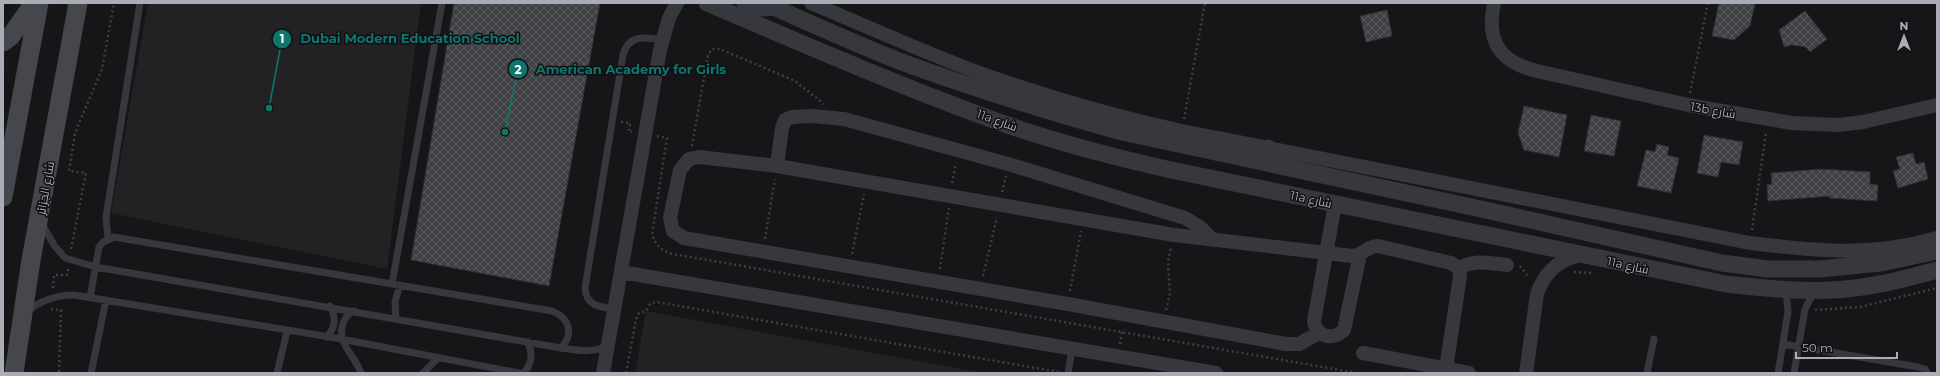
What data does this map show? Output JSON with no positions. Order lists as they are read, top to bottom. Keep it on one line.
{"streets":{"main road":["شارع الجزائر"],"street":["13b شارع","11a شارع"]},"places":["Dubai Modern Education School","American Academy for Girls"],"scale_bar":"50 m","north":"top"}
